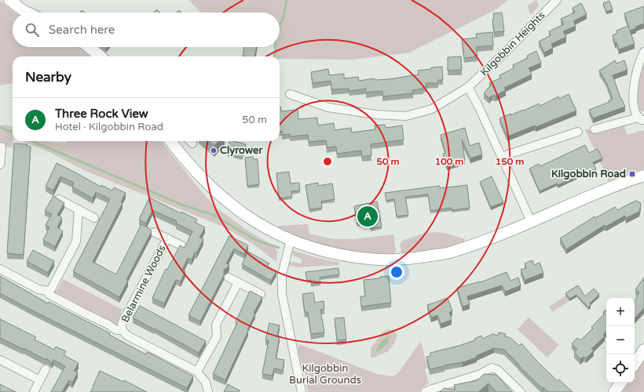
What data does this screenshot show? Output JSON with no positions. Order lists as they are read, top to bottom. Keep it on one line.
{"streets":{"street":["Kilgobbin Heights","Belarmine Woods"]},"parks":["Kilgobbin Burial Grounds"],"places":{"other":["Clyrower"],"transit":["Kilgobbin Road"]},"page":{"search":"Search here","heading":"Nearby","list":[{"mark":"A","name":"Three Rock View","note":"Hotel · Kilgobbin Road","value":"50 m"}],"pins":"A","map_buttons":["+","−"]},"rings":["50 m","100 m","150 m"]}
